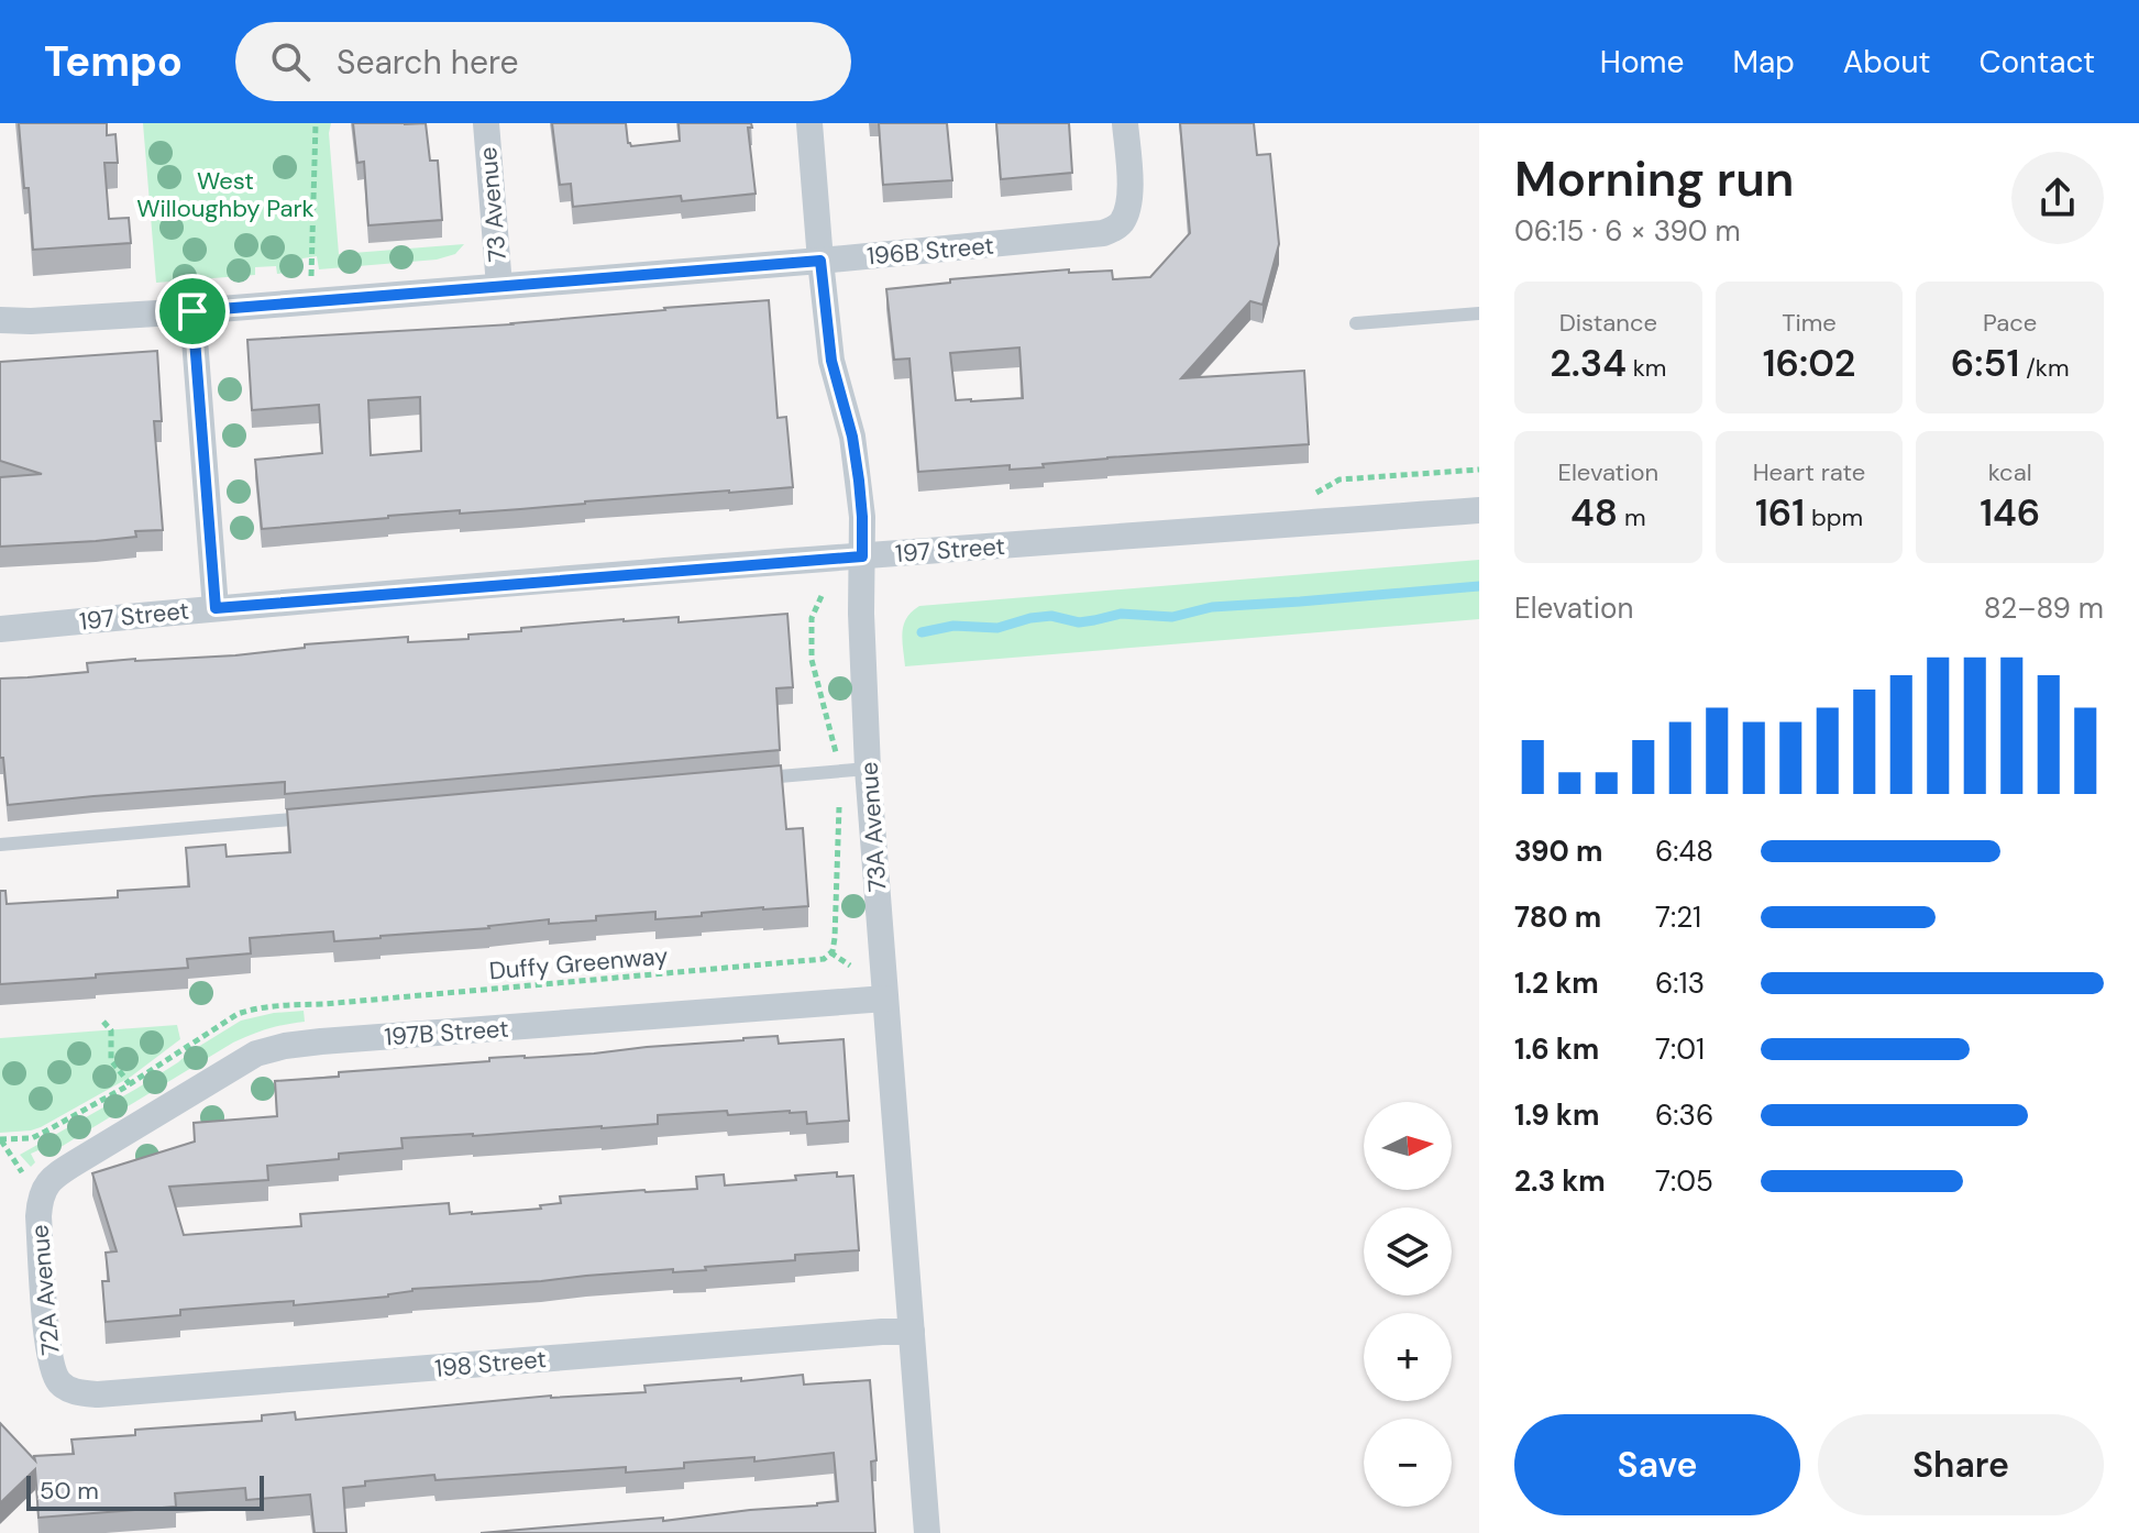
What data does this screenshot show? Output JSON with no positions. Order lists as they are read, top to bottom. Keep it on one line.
{"streets":{"street":["73 Avenue","196B Street","197 Street","73A Avenue","197B Street","72A Avenue","198 Street"],"path":["Duffy Greenway"]},"crossings":[["73 Avenue","196B Street"],["196B Street","73A Avenue"],["197 Street","73A Avenue"],["73A Avenue","197B Street"],["73A Avenue","198 Street"],["197B Street","72A Avenue"],["72A Avenue","198 Street"]],"parks":["West Willoughby Park"],"scale_bar":"50 m","north":"right","page":{"header":"Tempo","search":"Search here","nav":["Home","Map","About","Contact"],"heading":["Morning run","06:15 · 6 × 390 m"],"stats":[["Distance","2.34 km"],["Time","16:02"],["Pace","6:51 /km"],["Elevation","48 m"],["Heart rate","161 bpm"],["kcal","146"]],"chart":["Elevation","82–89 m"],"list":[{"name":"390 m","note":"6:48"},{"name":"780 m","note":"7:21"},{"name":"1.2 km","note":"6:13"},{"name":"1.6 km","note":"7:01"},{"name":"1.9 km","note":"6:36"},{"name":"2.3 km","note":"7:05"}],"map_buttons":["+","−"],"buttons":["Save","Share"],"scale":"50 m"}}
